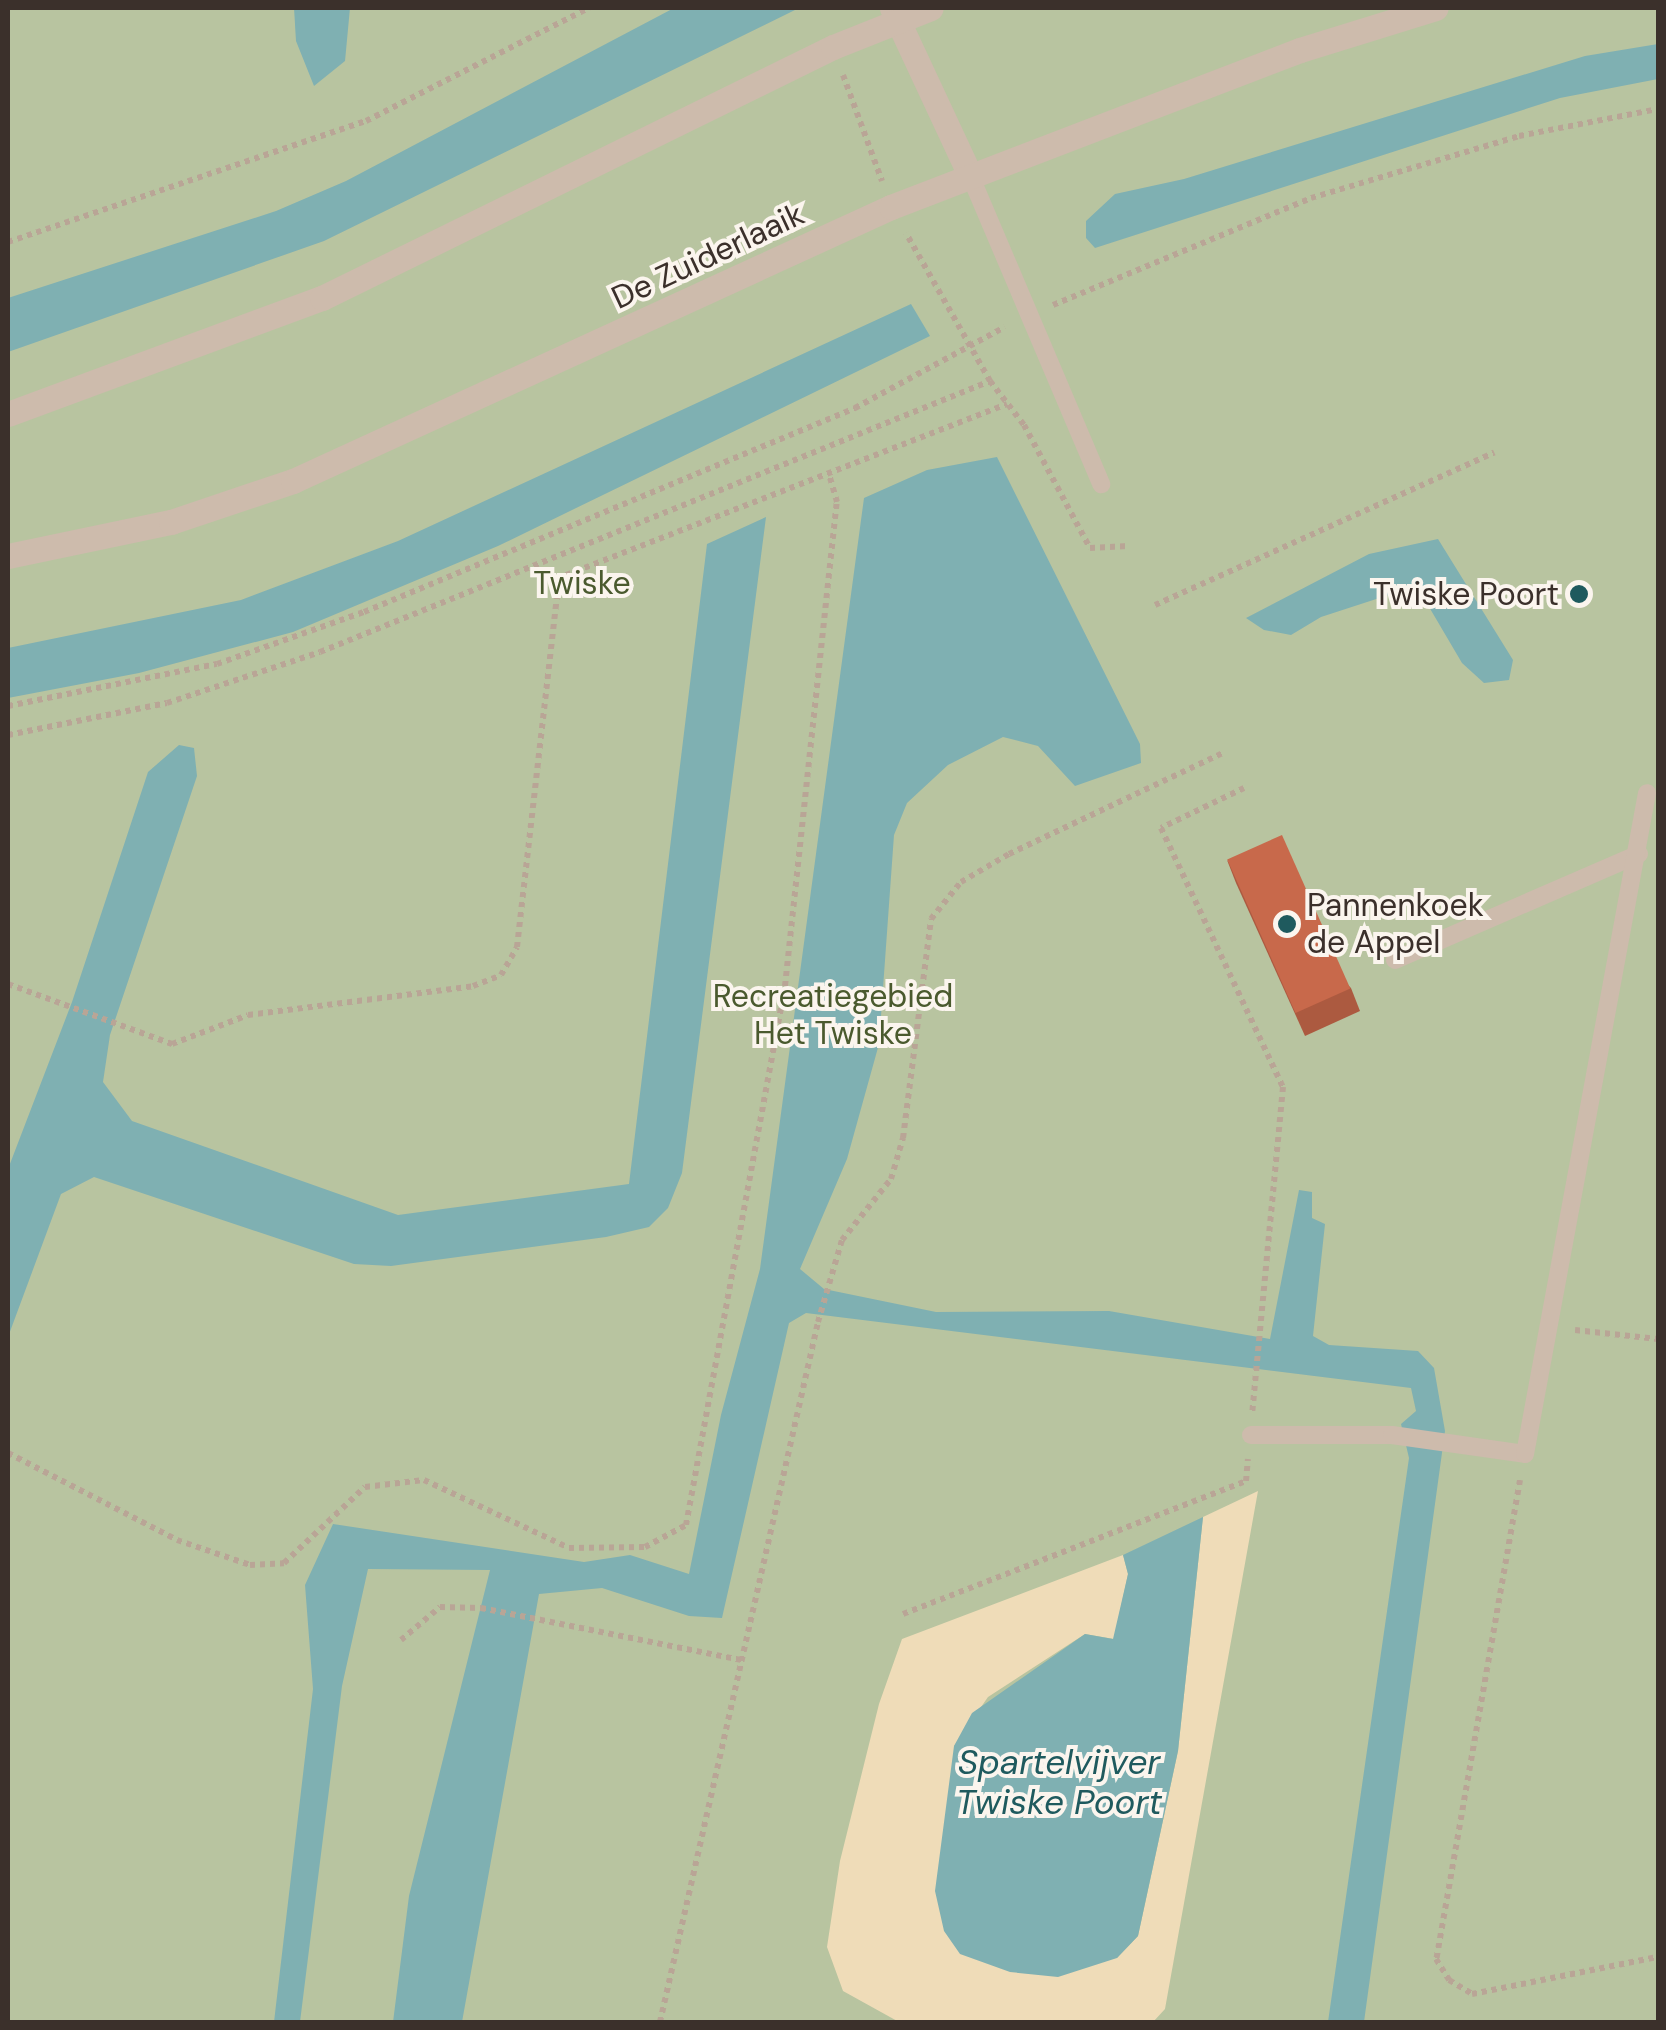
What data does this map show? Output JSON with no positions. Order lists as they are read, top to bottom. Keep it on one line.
{"streets":{"street":["De Zuiderlaaik"]},"water":["Spartelvijver Twiske Poort"],"parks":["Twiske","Recreatiegebied Het Twiske"],"places":["Twiske Poort","Pannenkoek de Appel"]}
